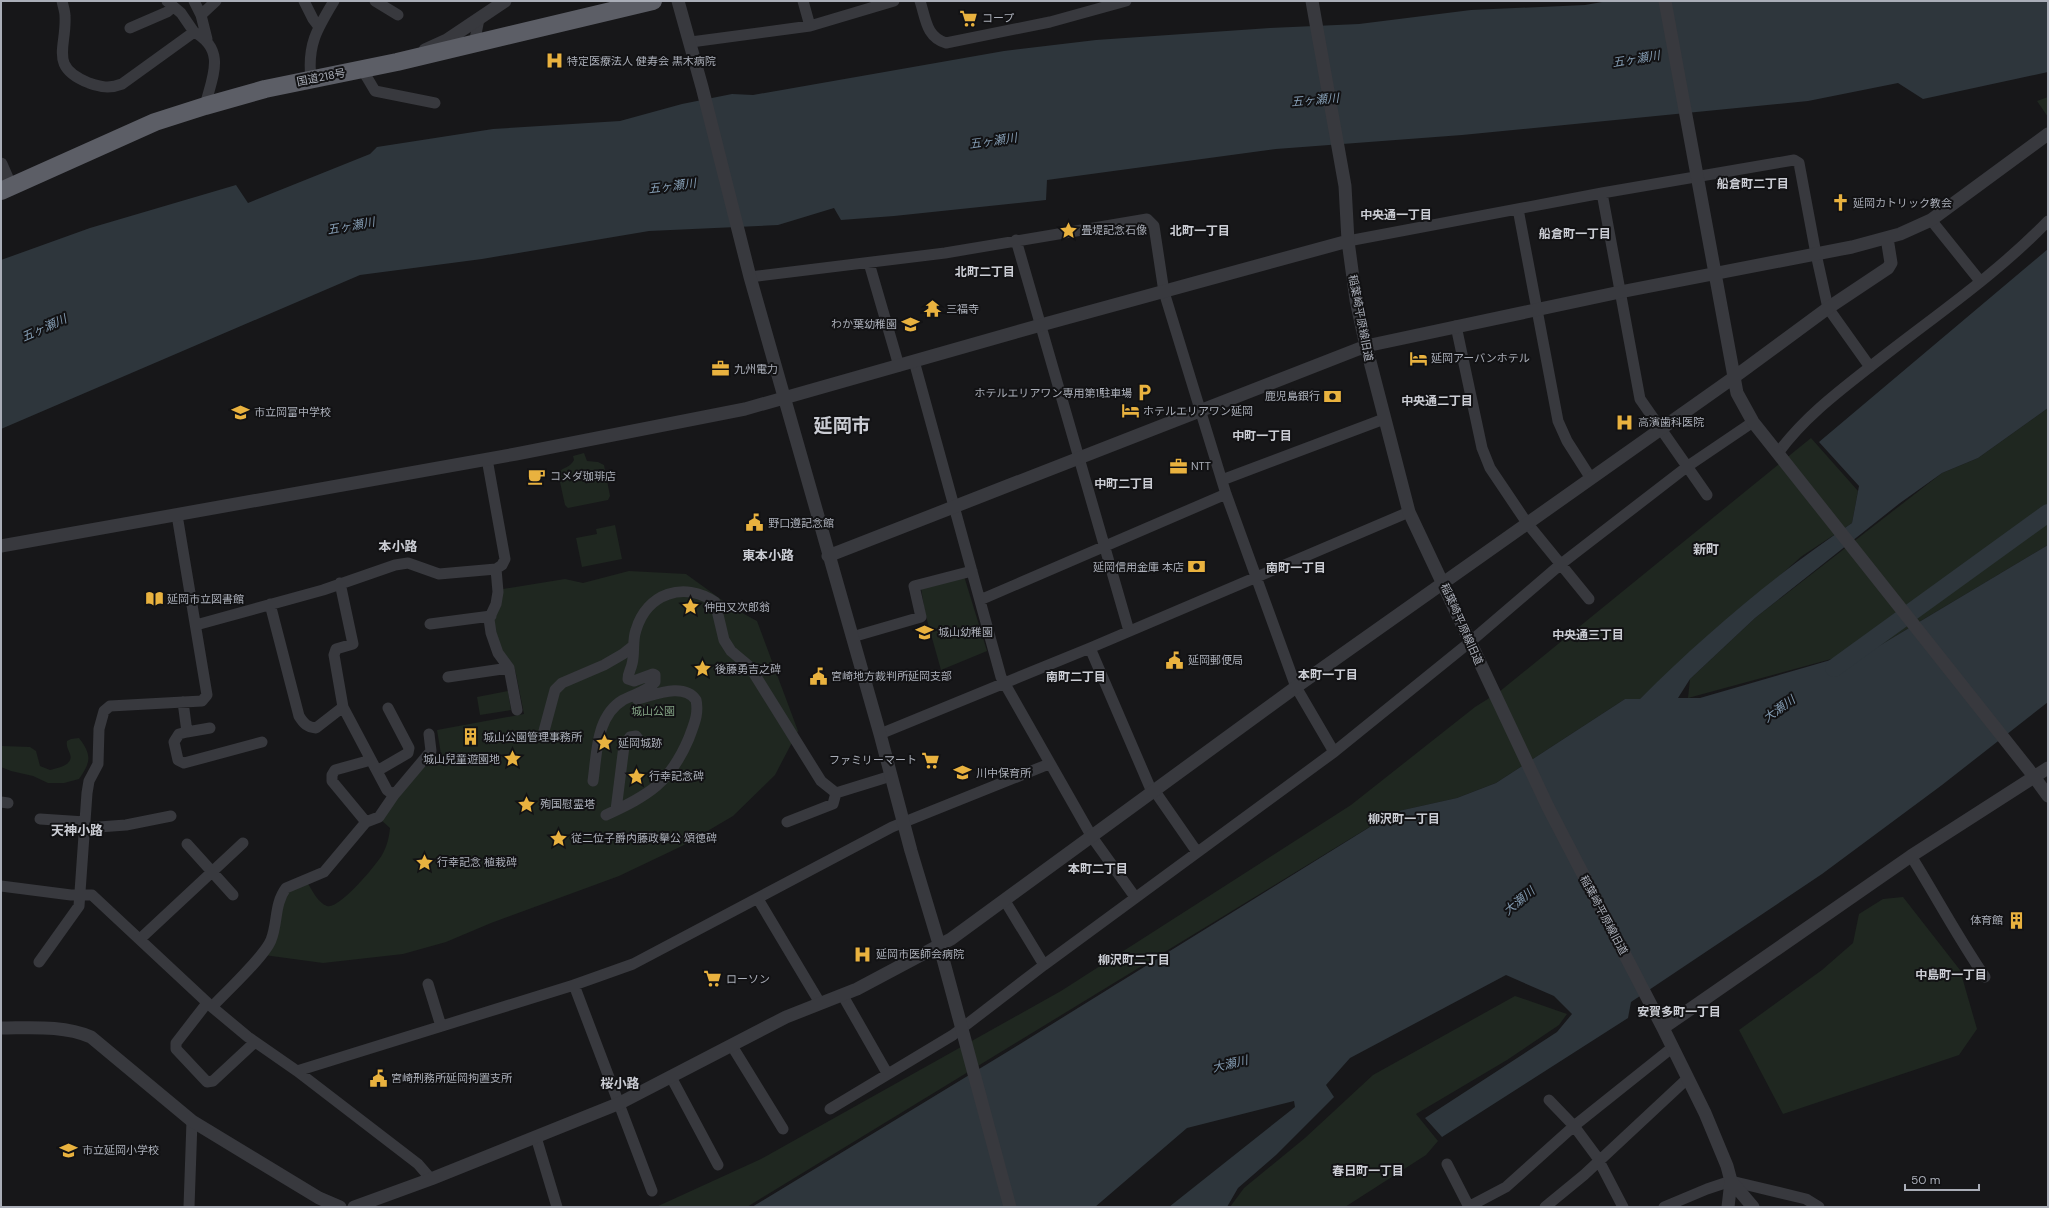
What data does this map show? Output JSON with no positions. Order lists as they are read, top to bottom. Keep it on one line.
{"streets":{"highway":["国道218号"],"street":["稲葉崎平原線旧道"]},"districts":["船倉町二丁目","中央通一丁目","北町一丁目","船倉町一丁目","北町二丁目","中央通二丁目","延岡市","中町一丁目","中町二丁目","本小路","新町","東本小路","南町一丁目","中央通三丁目","本町一丁目","南町二丁目","柳沢町一丁目","天神小路","本町二丁目","柳沢町二丁目","中島町一丁目","安賀多町一丁目","桜小路","春日町一丁目"],"water":["五ヶ瀬川","大瀬川"],"parks":["城山公園"],"places":{"supermarket":["コープ","ファミリーマート","ローソン"],"hospital":["特定医療法人 健寿会 黒木病院","高濱歯科医院","延岡市医師会病院"],"church":["延岡カトリック教会"],"place":["畳堤記念石像","仲田又次郎翁","後藤勇吉之碑","延岡城跡","城山兒童遊園地","行幸記念碑","殉国慰霊塔","従二位子爵内藤政擧公 頌徳碑","行幸記念 植栽碑"],"temple":["三福寺"],"school or university":["わか葉幼稚園","市立岡富中学校","城山幼稚園","川中保育所","市立延岡小学校"],"hotel":["延岡アーバンホテル","ホテルエリアワン延岡"],"office":["九州電力","NTT"],"parking":["ホテルエリアワン専用第1駐車場"],"bank":["鹿児島銀行","延岡信用金庫 本店"],"cafe":["コメダ珈琲店"],"public building":["野口遵記念館","延岡郵便局","宮崎地方裁判所延岡支部","宮崎刑務所延岡拘置支所"],"library":["延岡市立図書館"],"building":["城山公園管理事務所","体育館"]},"scale_bar":"50 m"}
